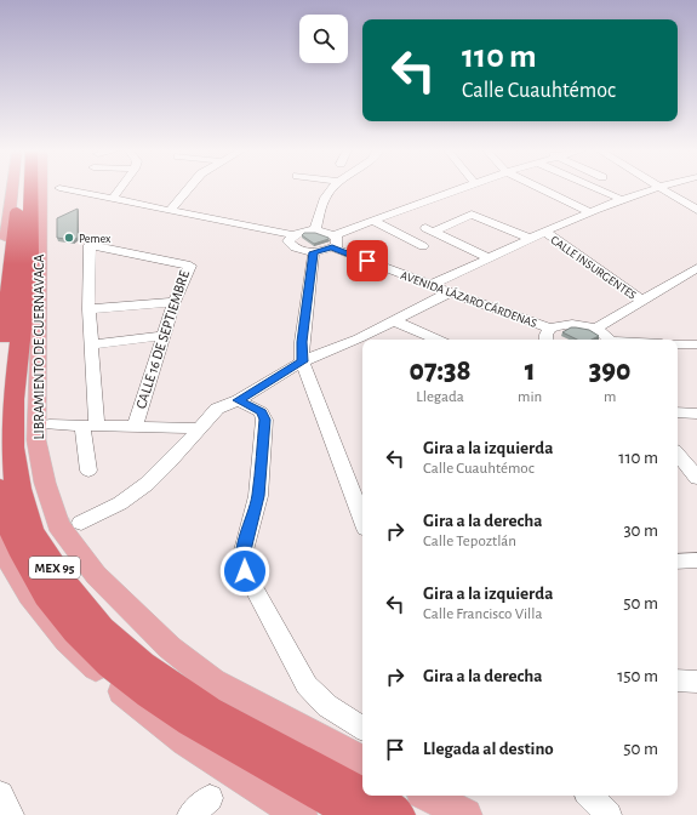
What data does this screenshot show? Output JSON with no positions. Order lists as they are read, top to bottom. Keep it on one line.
{"streets":{"highway":["MEX 95"],"main road":["LIBRAMIENTO DE CUERNAVACA"],"street":["CALLE INSURGENTES","AVENIDA LÁZARO CÁRDENAS","CALLE 16 DE SEPTIEMBRE"]},"places":["Pemex"],"page":{"turn":["110 m","Calle Cuauhtémoc"],"eta":["07:38","Llegada","1","min","390","m"],"list":[{"name":"Gira a la izquierda","note":"Calle Cuauhtémoc","value":"110 m"},{"name":"Gira a la derecha","note":"Calle Tepoztlán","value":"30 m"},{"name":"Gira a la izquierda","note":"Calle Francisco Villa","value":"50 m"},{"name":"Gira a la derecha","value":"150 m"},{"name":"Llegada al destino","value":"50 m"}]}}
